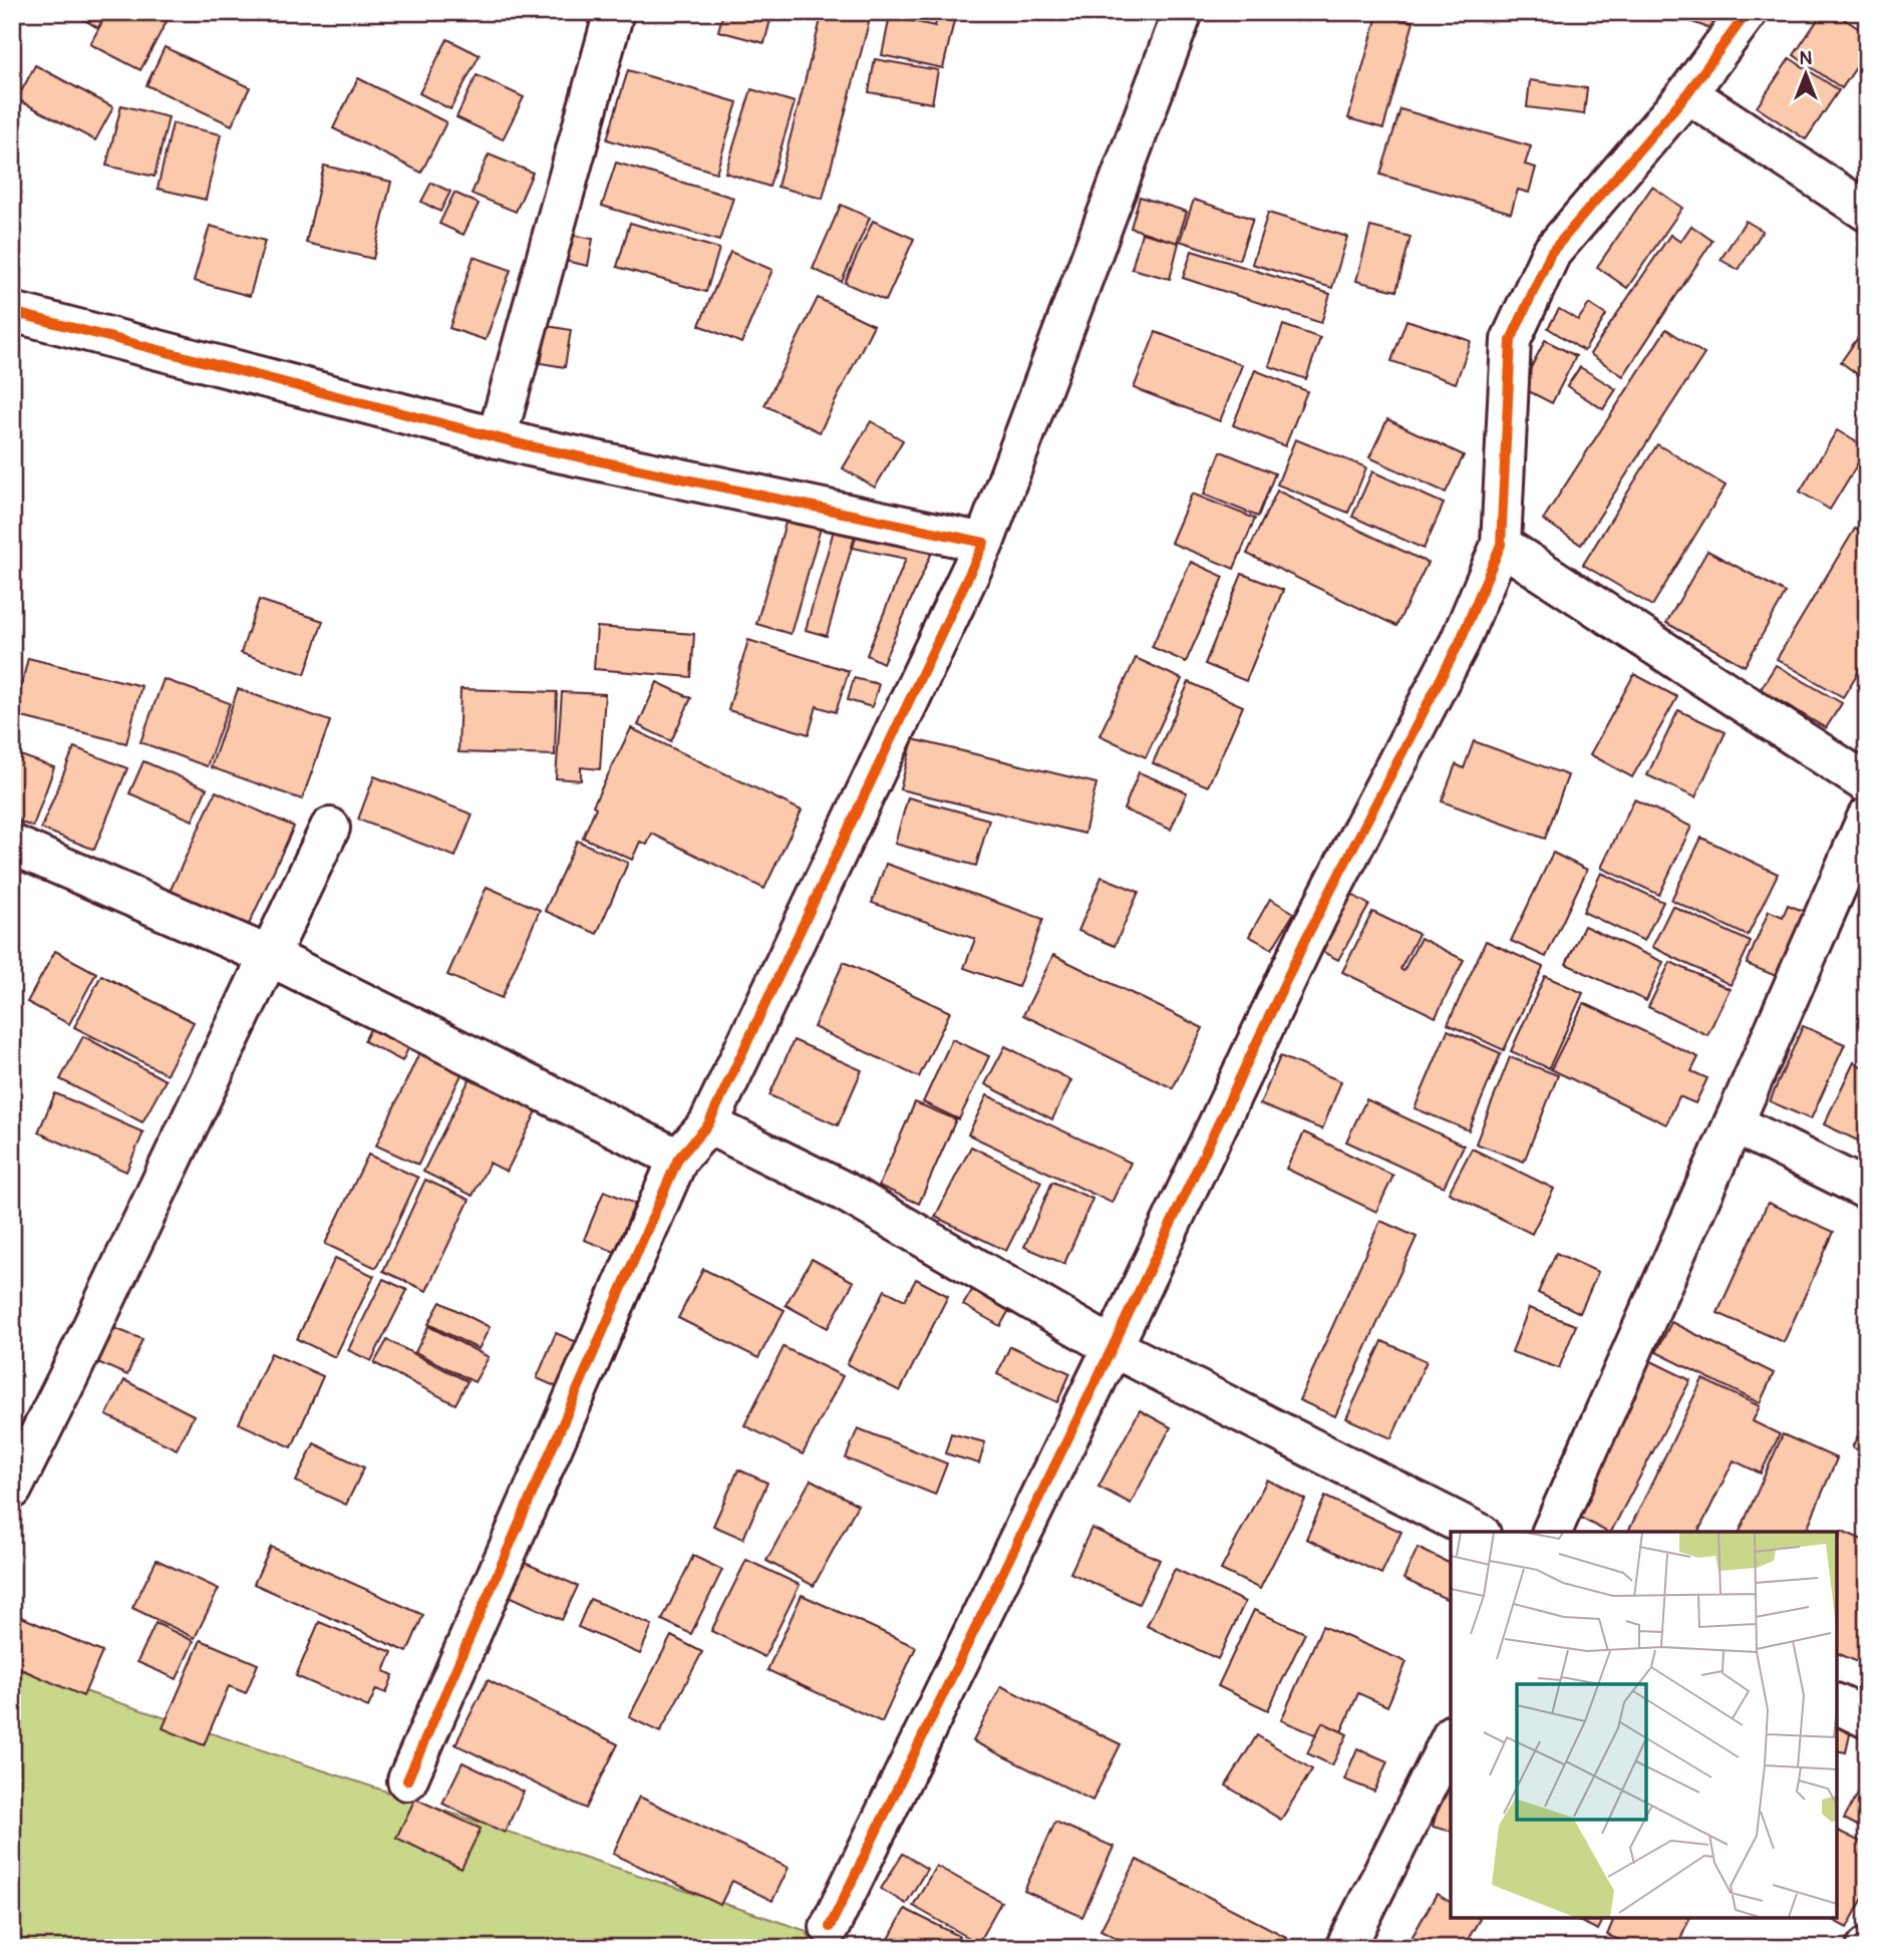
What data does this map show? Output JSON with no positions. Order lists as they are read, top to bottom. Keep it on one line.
{"north":"top"}
